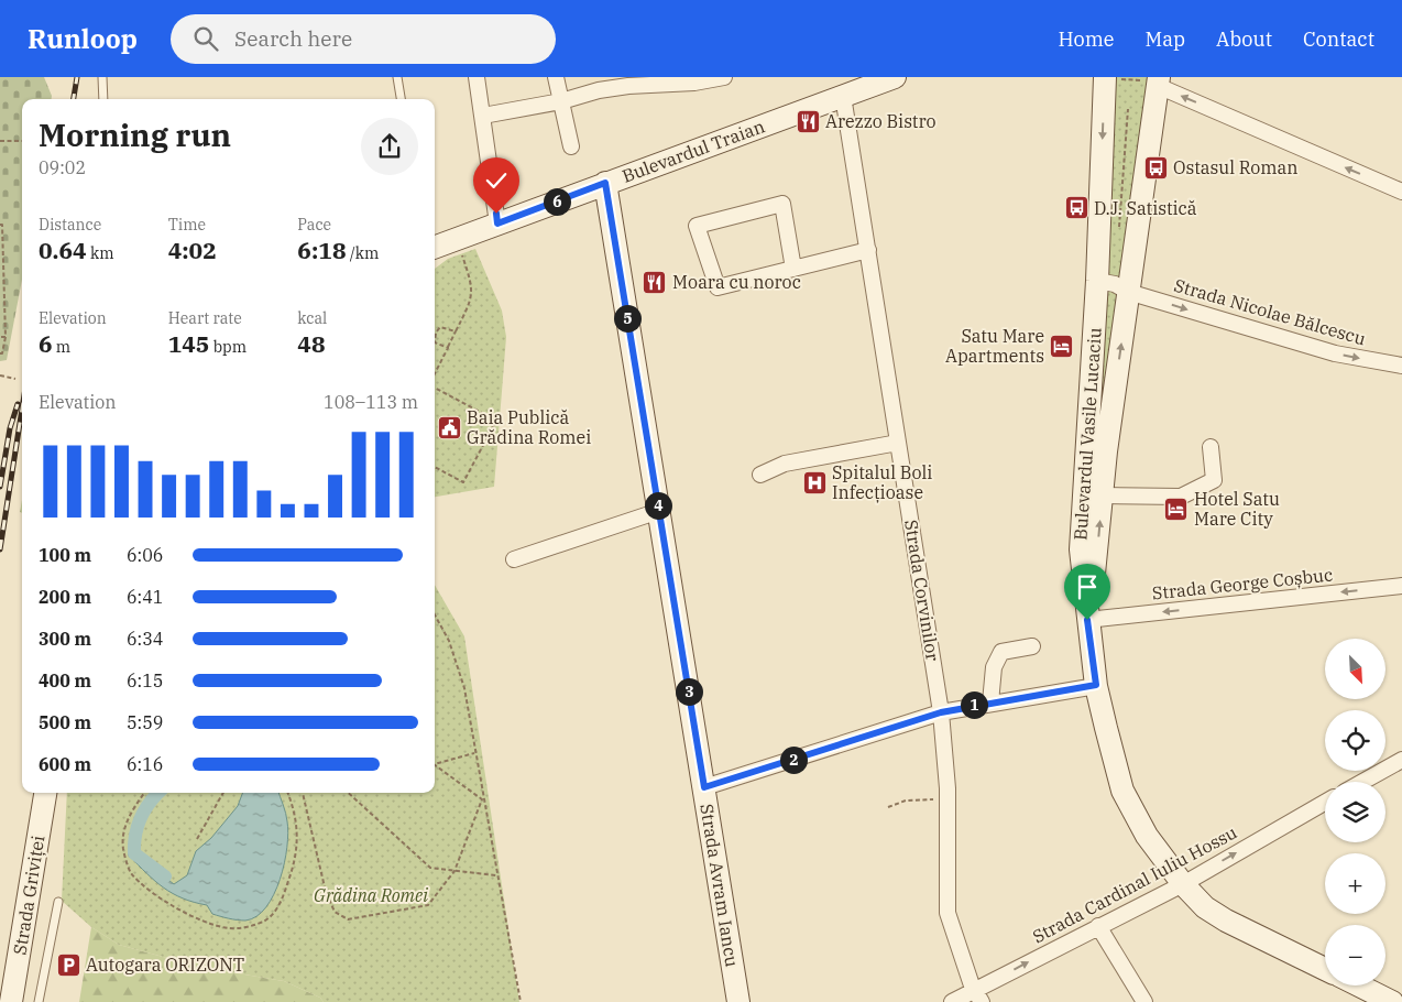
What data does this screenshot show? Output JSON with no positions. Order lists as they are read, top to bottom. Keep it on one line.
{"streets":{"main road":["Bulevardul Traian","Bulevardul Vasile Lucaciu","Strada Avram Iancu","Strada Griviței"],"street":["Strada Nicolae Bălcescu","Strada George Coșbuc","Strada Corvinilor","Strada Cardinal Iuliu Hossu"]},"crossings":[["Bulevardul Traian","Strada Corvinilor"],["Bulevardul Traian","Strada Avram Iancu"],["Strada Nicolae Bălcescu","Bulevardul Vasile Lucaciu"],["Bulevardul Vasile Lucaciu","Strada George Coșbuc"],["Bulevardul Vasile Lucaciu","Strada Cardinal Iuliu Hossu"],["Strada Corvinilor","Strada Cardinal Iuliu Hossu"]],"one_way":["Strada Nicolae Bălcescu","Strada George Coșbuc","Strada Cardinal Iuliu Hossu"],"parks":["Grădina Romei"],"places":{"restaurant":["Arezzo Bistro","Moara cu noroc"],"bus stop":["Ostasul Roman","D.J. Satistică"],"hotel":["Satu Mare Apartments","Hotel Satu Mare City"],"public building":["Baia Publică Grădina Romei"],"hospital":["Spitalul Boli Infecțioase"],"parking":["Autogara ORIZONT"]},"north":"bottom right","page":{"header":"Runloop","search":"Search here","nav":["Home","Map","About","Contact"],"heading":["Morning run","09:02"],"pins":["6","5","4","3","1","2"],"stats":[["Distance","0.64 km"],["Time","4:02"],["Pace","6:18 /km"],["Elevation","6 m"],["Heart rate","145 bpm"],["kcal","48"]],"chart":["Elevation","108–113 m"],"list":[{"name":"100 m","note":"6:06"},{"name":"200 m","note":"6:41"},{"name":"300 m","note":"6:34"},{"name":"400 m","note":"6:15"},{"name":"500 m","note":"5:59"},{"name":"600 m","note":"6:16"}],"map_buttons":["+","−"]}}
